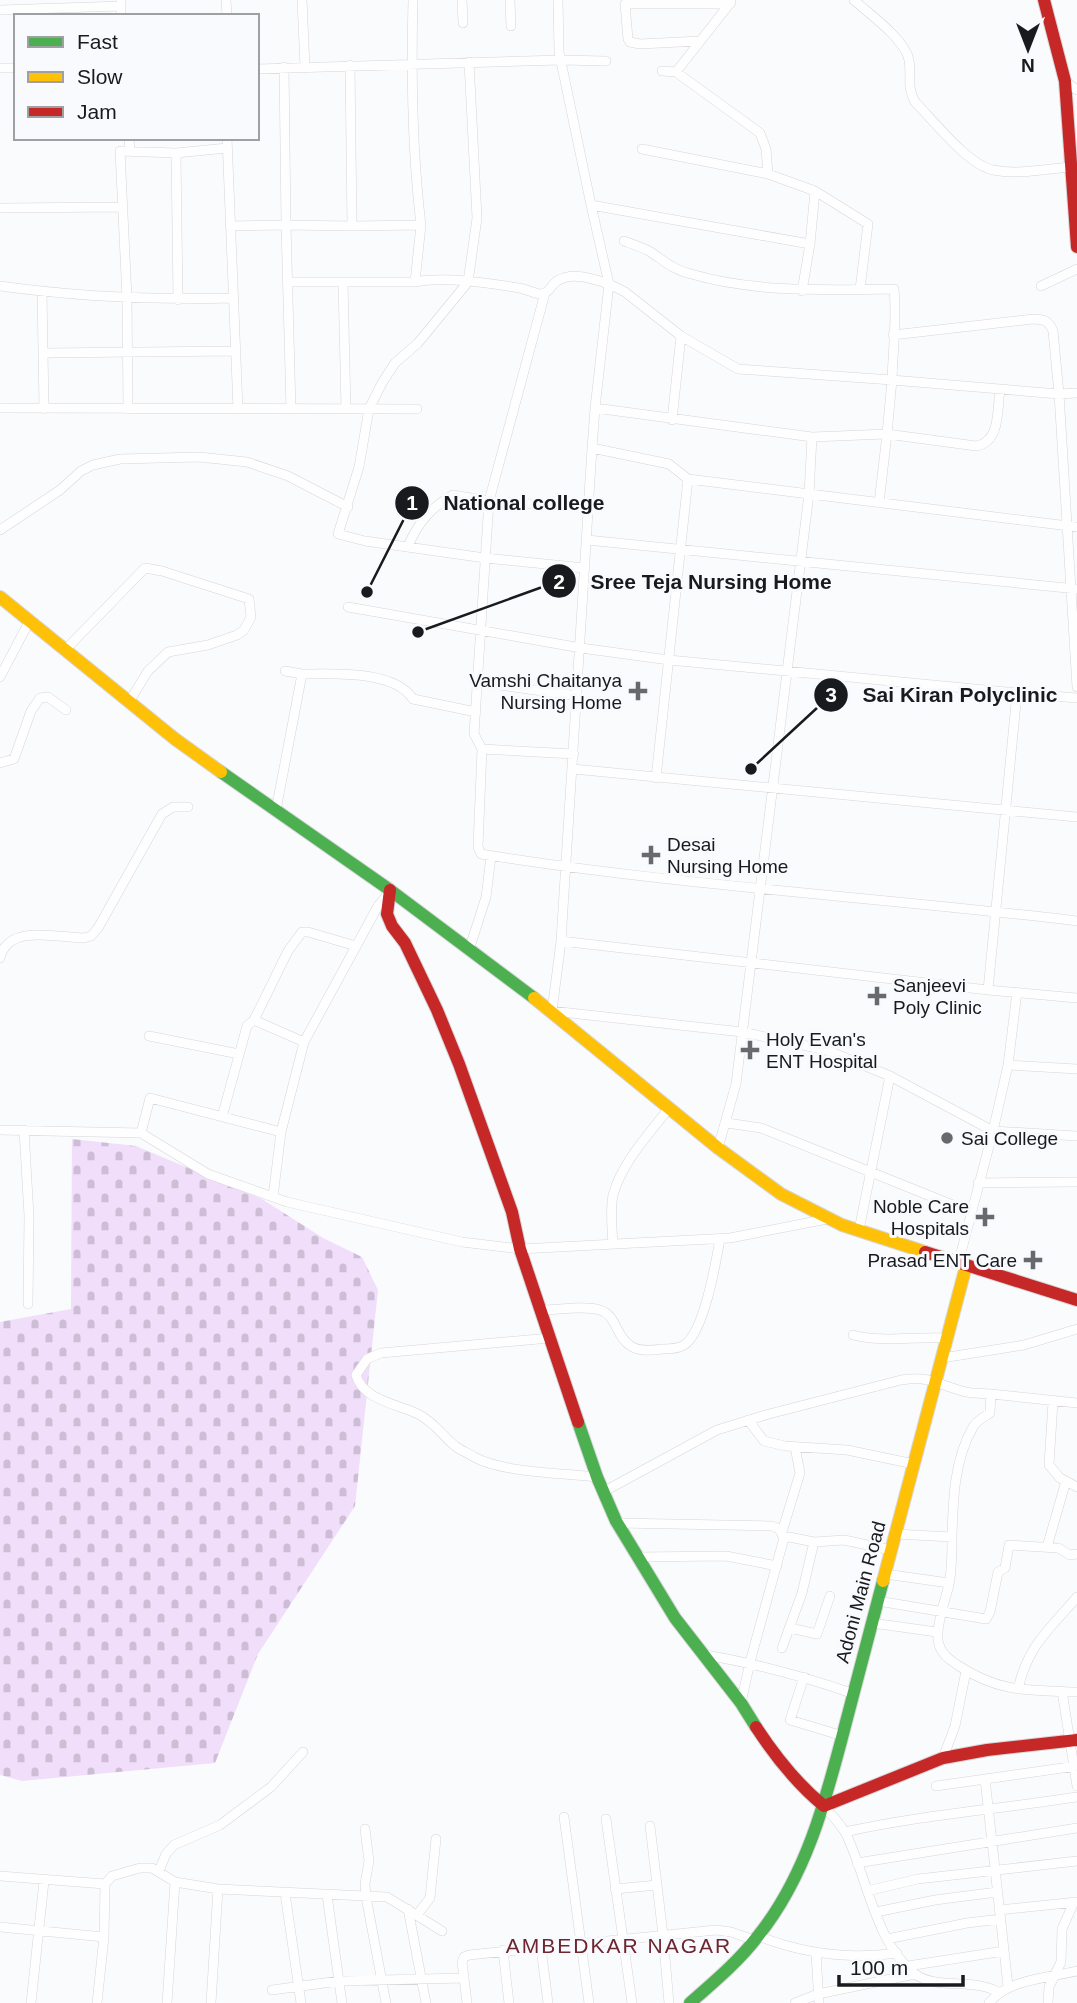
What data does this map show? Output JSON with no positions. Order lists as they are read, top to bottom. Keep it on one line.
{"streets":{"street":["Adoni Main Road"]},"districts":["AMBEDKAR NAGAR"],"places":{"other":["National college","Sree Teja Nursing Home","Sai Kiran Polyclinic","Sai College"],"health":["Vamshi Chaitanya Nursing Home","Desai Nursing Home","Sanjeevi Poly Clinic","Holy Evan's ENT Hospital","Noble Care Hospitals","Prasad ENT Care"]},"legend":["Fast","Slow","Jam"],"scale_bar":"100 m","north":"bottom"}
